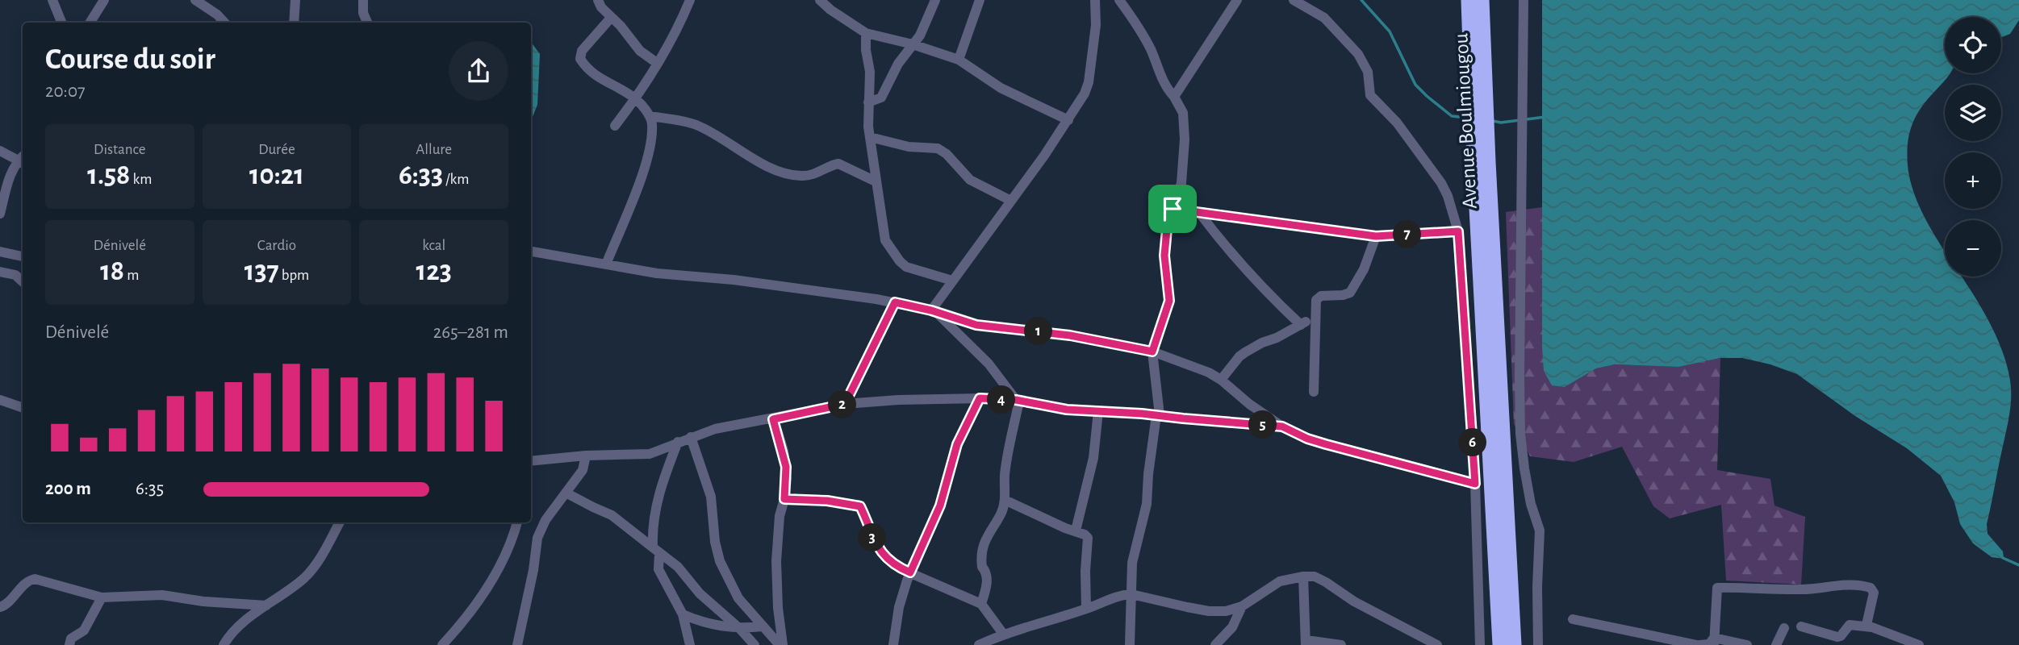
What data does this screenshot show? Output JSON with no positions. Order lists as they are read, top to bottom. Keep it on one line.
{"streets":{"highway":["Avenue Boulmiougou"]},"page":{"map_buttons":["+","−"],"heading":["Course du soir","20:07"],"stats":[["Distance","1.58 km"],["Durée","10:21"],["Allure","6:33 /km"],["Dénivelé","18 m"],["Cardio","137 bpm"],["kcal","123"]],"pins":["7","1","4","2","5","6","3"],"chart":["Dénivelé","265–281 m"],"list":[{"name":"200 m","note":"6:35"}]}}
